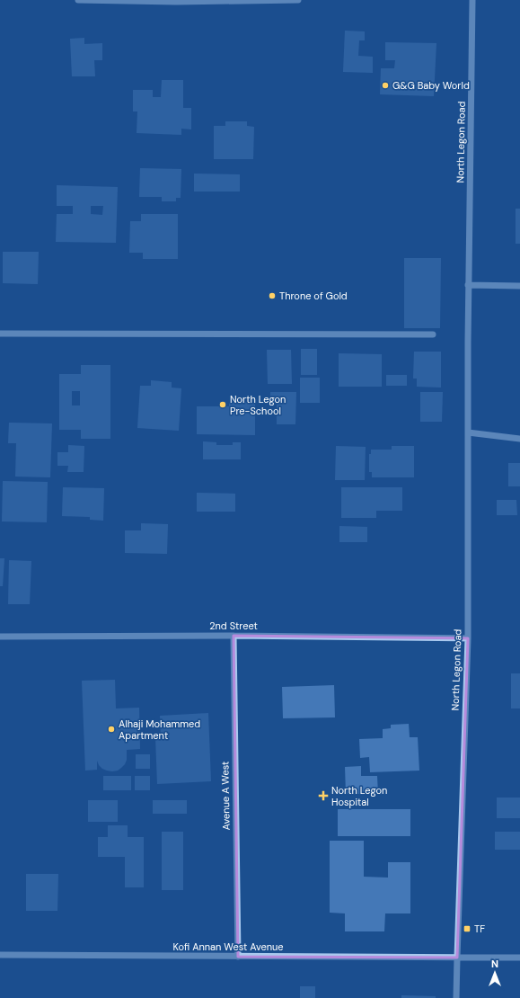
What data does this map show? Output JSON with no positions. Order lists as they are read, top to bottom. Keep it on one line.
{"streets":{"street":["North Legon Road","2nd Street","Avenue A West","Kofi Annan West Avenue"]},"crossings":[["North Legon Road","2nd Street"],["North Legon Road","Kofi Annan West Avenue"],["2nd Street","Avenue A West"],["Avenue A West","Kofi Annan West Avenue"]],"places":{"other":["G&G Baby World","Throne of Gold","North Legon Pre-School","Alhaji Mohammed Apartment"],"health":["North Legon Hospital"],"transit":["TF"]},"north":"top"}
